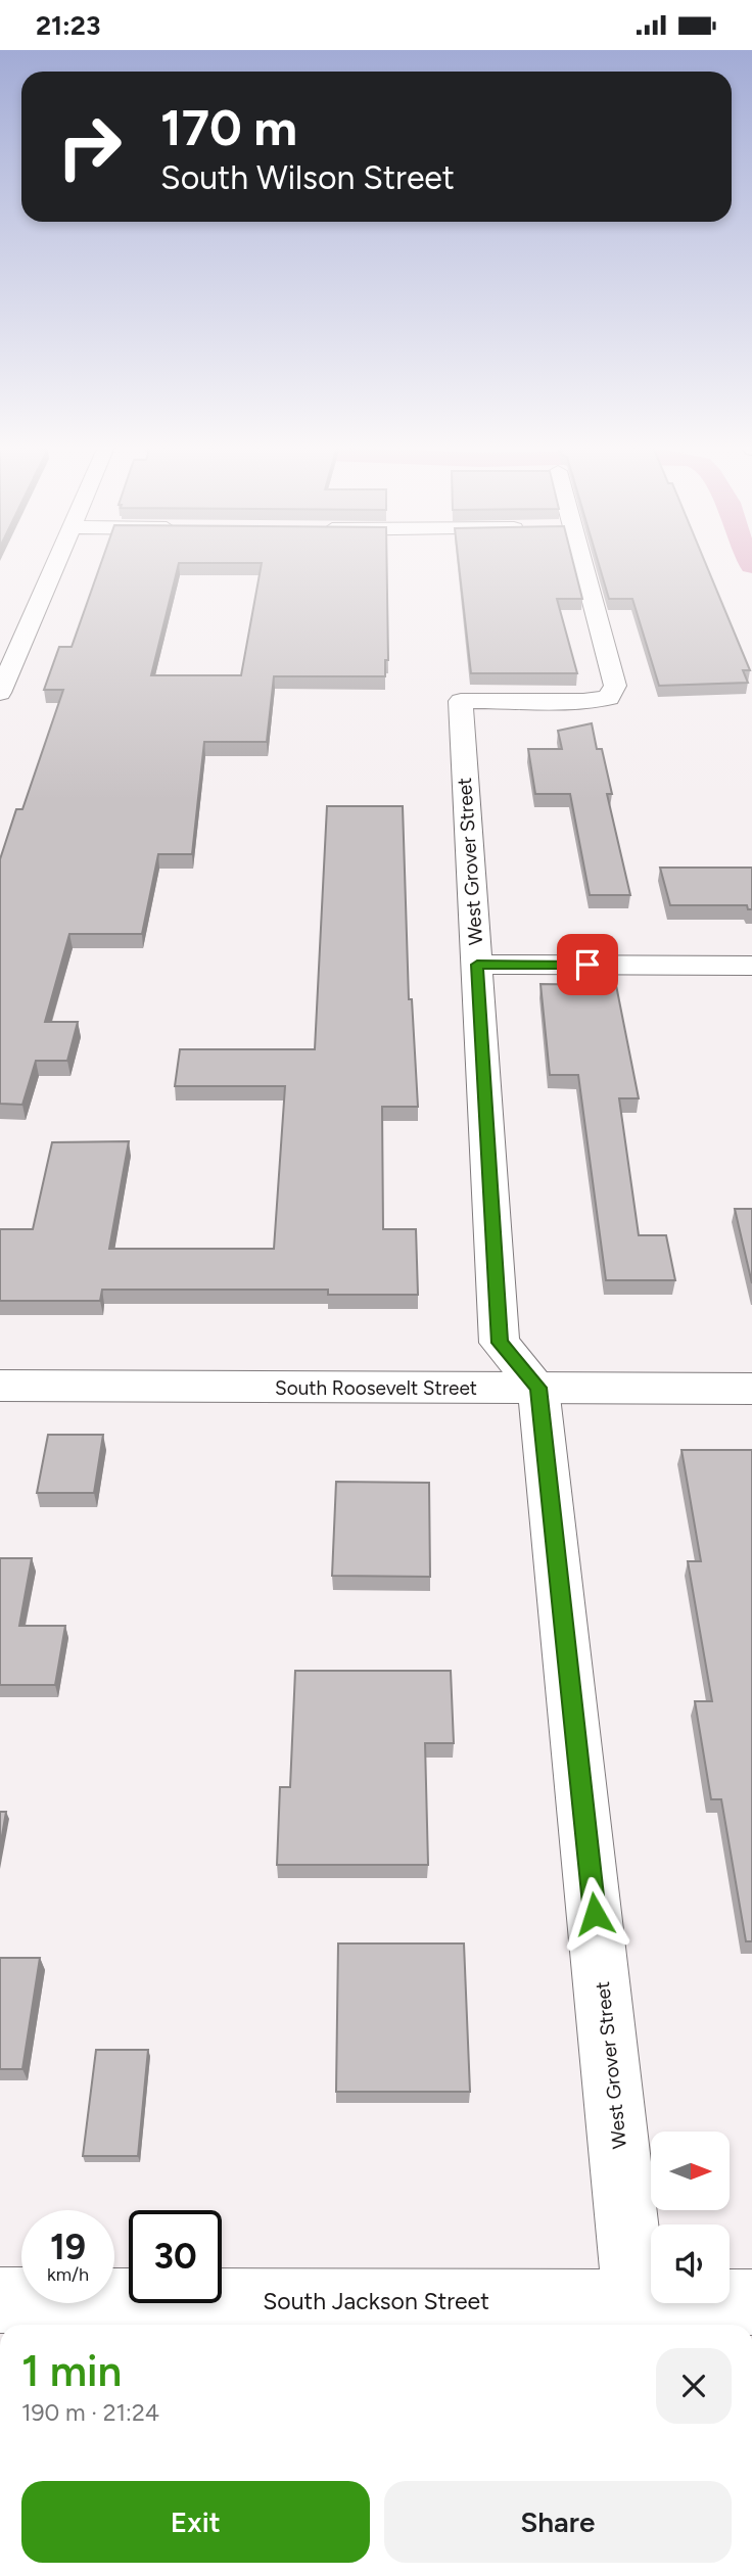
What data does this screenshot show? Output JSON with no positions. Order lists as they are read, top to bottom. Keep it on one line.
{"streets":{"street":["West Grover Street","South Roosevelt Street","South Jackson Street"]},"crossings":[["West Grover Street","South Roosevelt Street"],["West Grover Street","South Jackson Street"]],"north":"right","page":{"status":"21:23","turn":["170 m","South Wilson Street"],"speed":"19 km/h","limit":"30","heading":["1 min","190 m · 21:24"],"buttons":["Exit","Share"]}}
